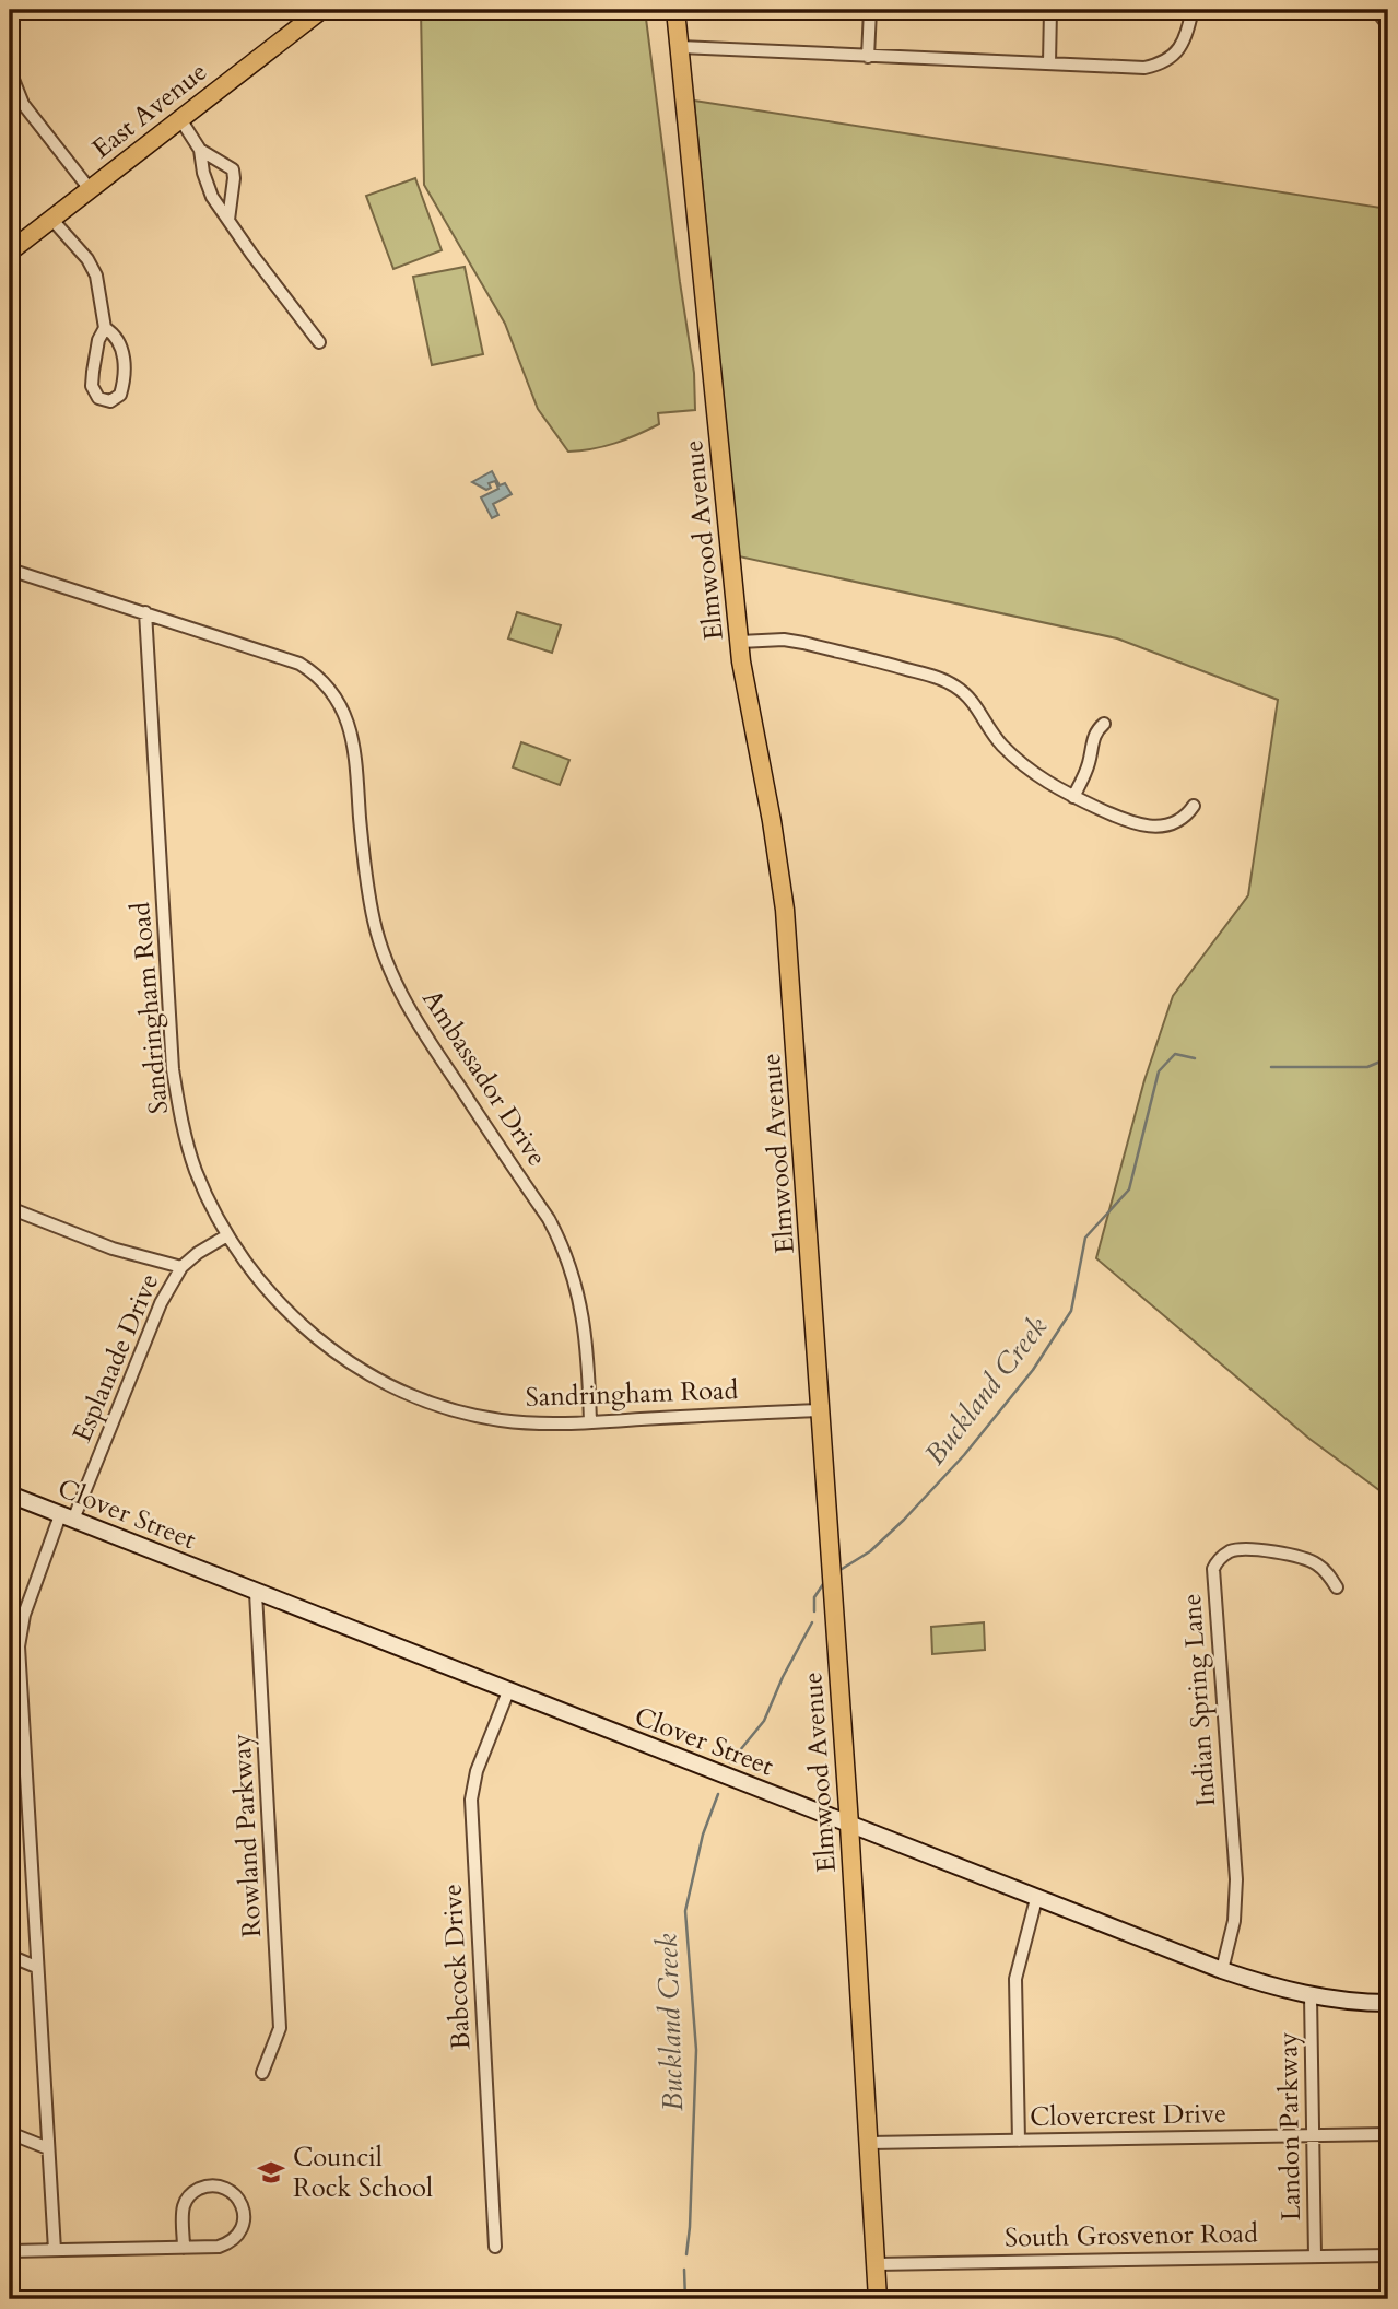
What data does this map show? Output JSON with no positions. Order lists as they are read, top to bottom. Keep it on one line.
{"streets":{"main road":["East Avenue","Elmwood Avenue","Clover Street"],"street":["Sandringham Road","Ambassador Drive","Esplanade Drive","Indian Spring Lane","Rowland Parkway","Babcock Drive","Clovercrest Drive","Landon Parkway","South Grosvenor Road"]},"crossings":[["Elmwood Avenue","Sandringham Road"],["Elmwood Avenue","Clover Street"],["Elmwood Avenue","Clovercrest Drive"],["Elmwood Avenue","South Grosvenor Road"],["Sandringham Road","Ambassador Drive"],["Sandringham Road","Esplanade Drive"],["Esplanade Drive","Clover Street"],["Clover Street","Indian Spring Lane"],["Clover Street","Rowland Parkway"],["Clover Street","Babcock Drive"],["Clover Street","Landon Parkway"],["Clovercrest Drive","Landon Parkway"],["Landon Parkway","South Grosvenor Road"]],"water":["Buckland Creek"],"places":{"school or university":["Council Rock School"]}}
